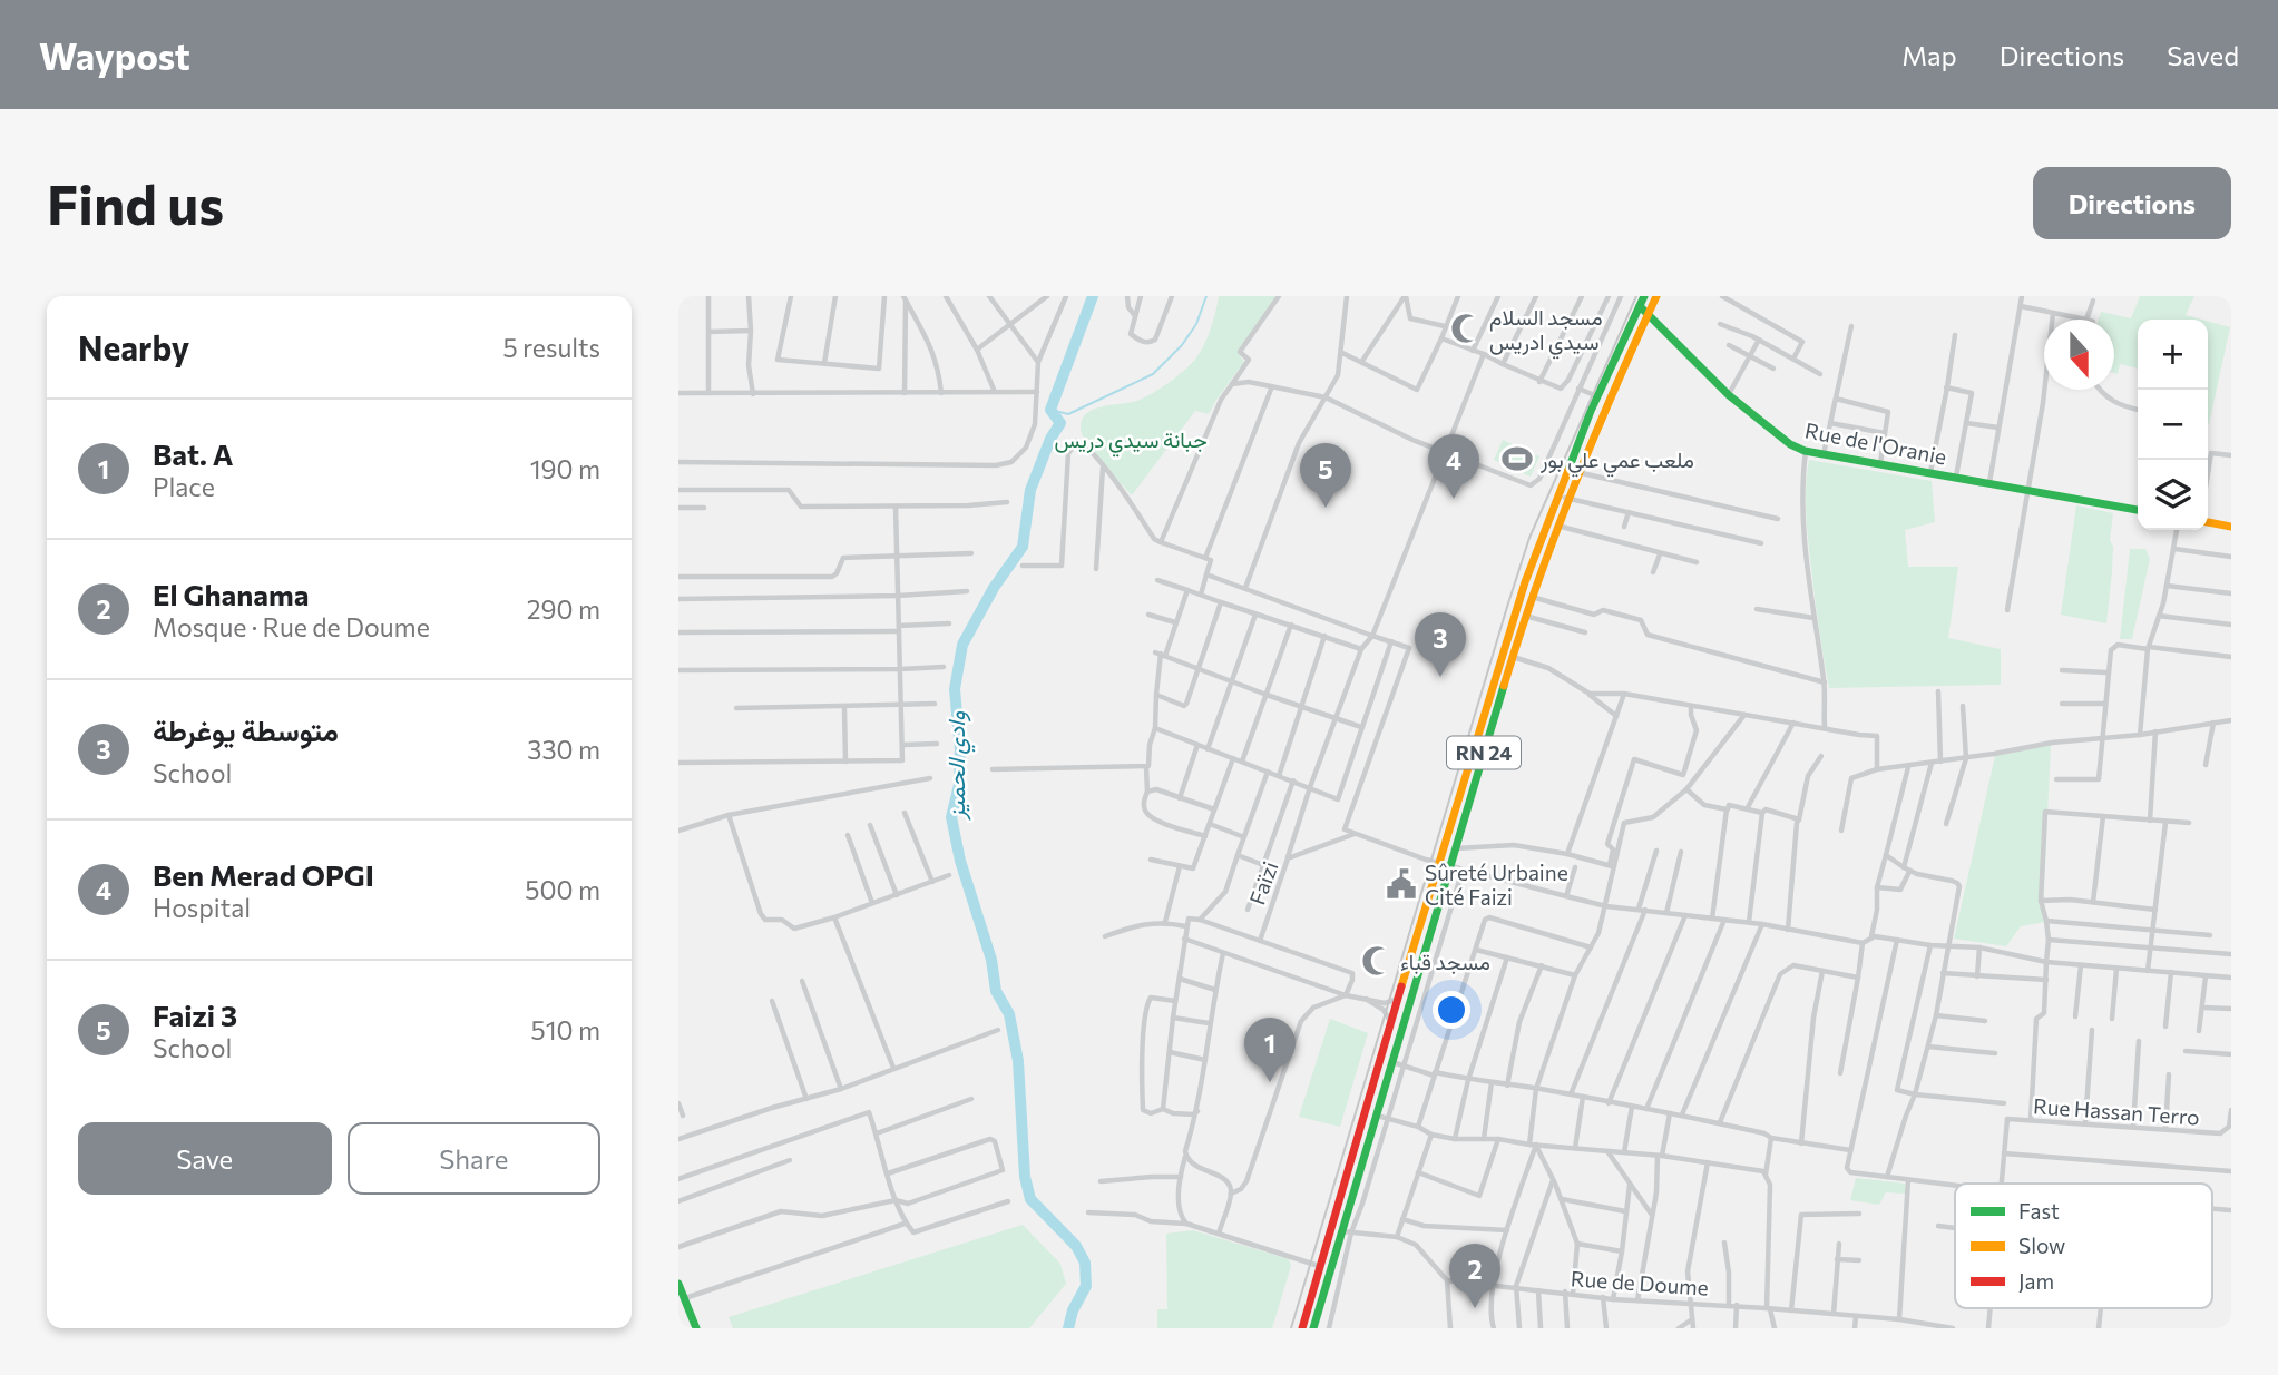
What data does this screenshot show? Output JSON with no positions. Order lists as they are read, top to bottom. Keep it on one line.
{"streets":{"main road":["Rue de l'Oranie","RN 24"],"street":["Faïzi","Rue Hassan Terro","Rue de Doume"]},"crossings":[["Rue de l'Oranie","RN 24"]],"water":["وادي الحميز"],"parks":["جبانة سيدي دريس"],"places":{"mosque":["مسجد السلام سيدي ادريس","مسجد قباء"],"sports":["ملعب عمي علي بور"],"public building":["Sûreté Urbaine Cité Faizi"]},"legend":["Fast","Slow","Jam"],"north":"bottom","page":{"header":"Waypost","nav":["Map","Directions","Saved"],"buttons":["Directions",["Save","Share"]],"title":"Find us","heading":["Nearby","5 results"],"map_buttons":["+","−"],"list":[{"mark":"1","name":"Bat. A","note":"Place","value":"190 m"},{"mark":"2","name":"El Ghanama","note":"Mosque · Rue de Doume","value":"290 m"},{"mark":"3","name":"متوسطة يوغرطة","note":"School","value":"330 m"},{"mark":"4","name":"Ben Merad OPGI","note":"Hospital","value":"500 m"},{"mark":"5","name":"Faizi 3","note":"School","value":"510 m"}],"pins":["4","5","3","1","2"]}}
